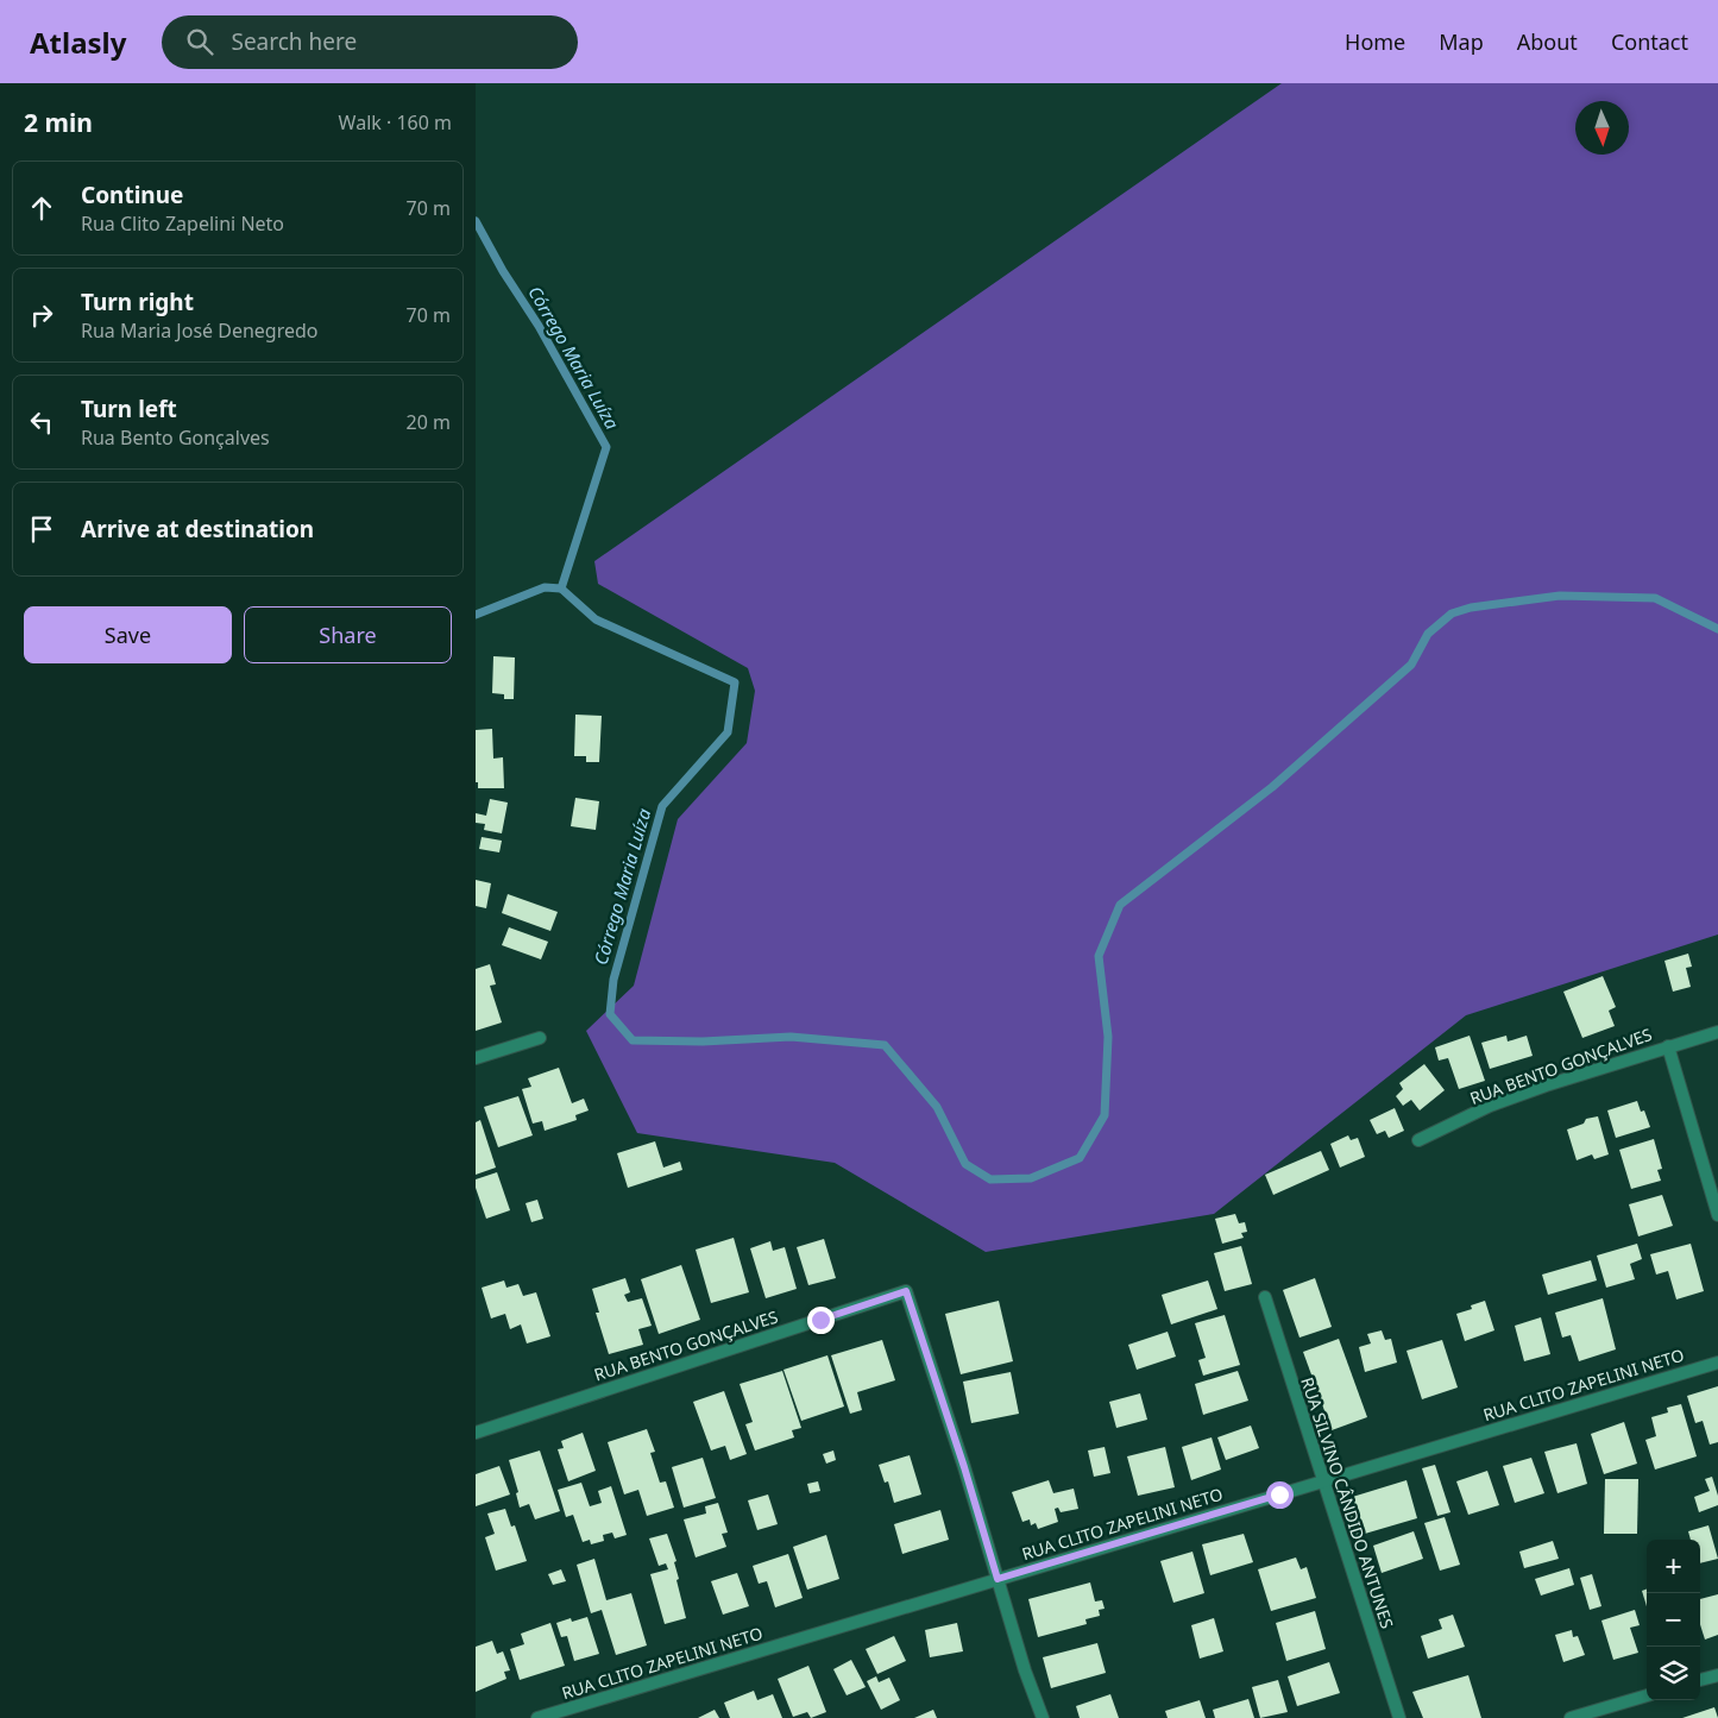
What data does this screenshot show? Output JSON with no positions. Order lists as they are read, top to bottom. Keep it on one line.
{"streets":{"street":["RUA BENTO GONÇALVES","RUA CLITO ZAPELINI NETO","RUA SILVINO CÂNDIDO ANTUNES"]},"crossings":[["RUA BENTO GONÇALVES","RUA CLITO ZAPELINI NETO"],["RUA CLITO ZAPELINI NETO","RUA SILVINO CÂNDIDO ANTUNES"]],"water":["Córrego Maria Luíza"],"north":"bottom","page":{"header":"Atlasly","search":"Search here","nav":["Home","Map","About","Contact"],"heading":["2 min","Walk · 160 m"],"list":[["Continue","Rua Clito Zapelini Neto","70 m"],["Turn right","Rua Maria José Denegredo","70 m"],["Turn left","Rua Bento Gonçalves","20 m"],"Arrive at destination"],"buttons":["Save","Share"],"map_buttons":["+","−"]}}
